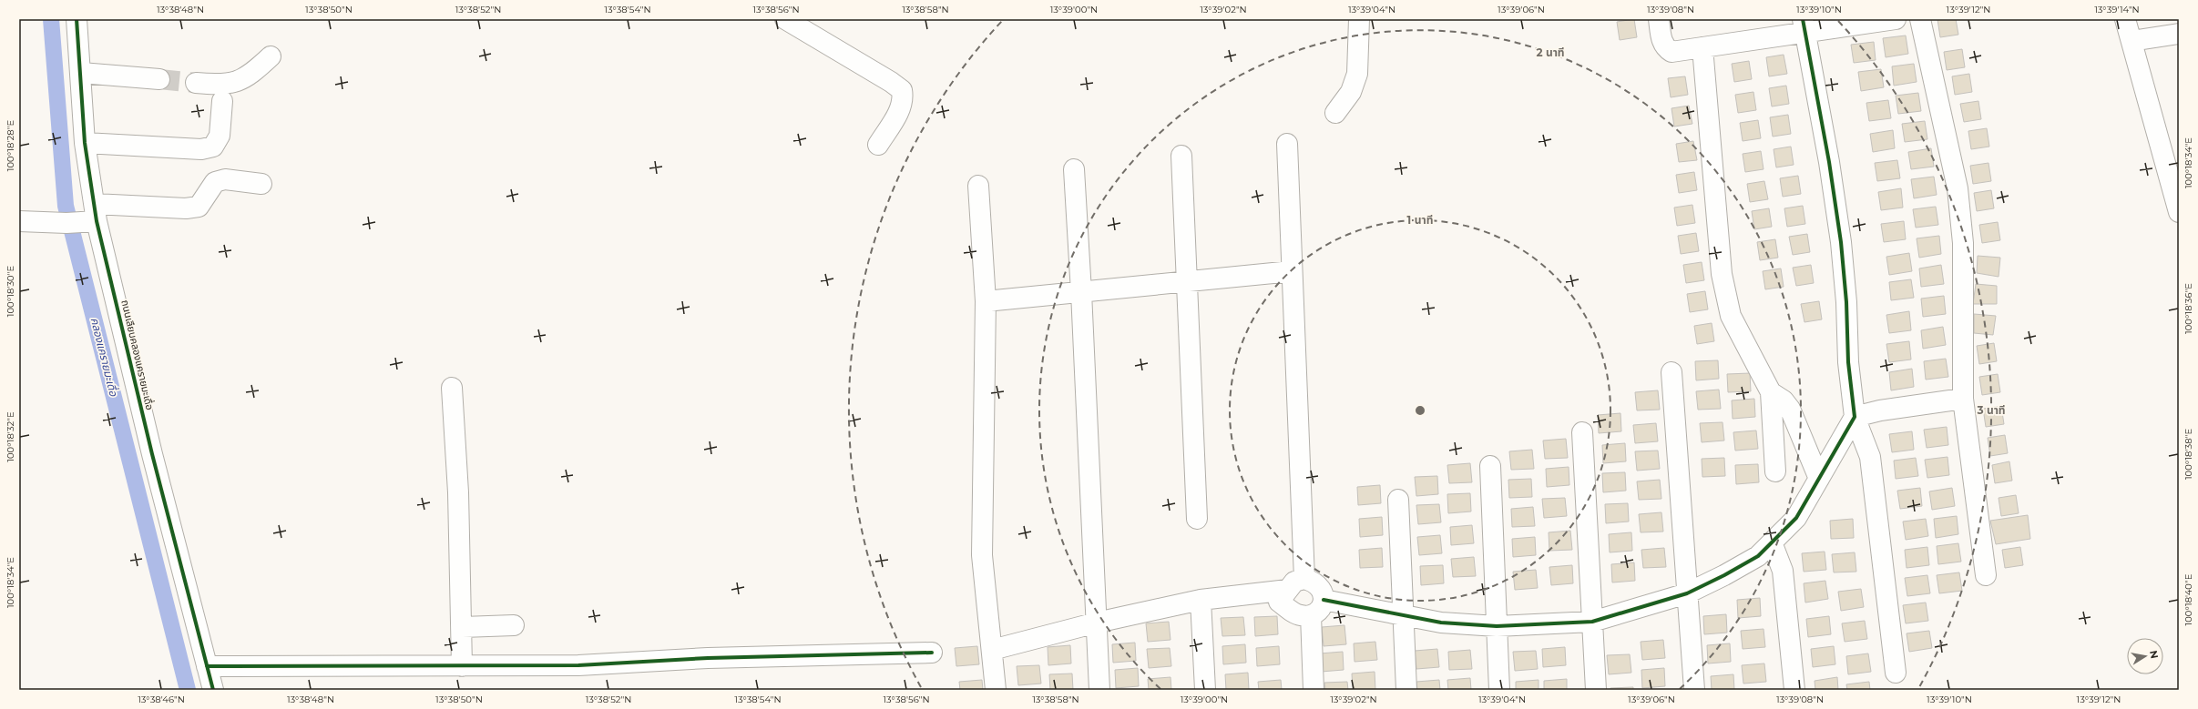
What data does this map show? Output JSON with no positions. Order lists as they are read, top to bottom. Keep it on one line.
{"streets":{"street":["ถนนเลียบคลองแครายมะเดื่อ"]},"water":["คลองแครายมะเดื่อ"],"north":"right","coordinates":["13°38'48\"N","13°38'50\"N","13°38'52\"N","13°38'54\"N","13°38'56\"N","13°38'58\"N","13°39'00\"N","13°39'02\"N","13°39'04\"N","13°39'06\"N","13°39'08\"N","13°39'10\"N","13°39'12\"N","13°39'14\"N","100°18'28\"E","100°18'34\"E","100°18'30\"E","100°18'36\"E","100°18'32\"E","100°18'38\"E","100°18'40\"E","13°38'46\"N"],"rings":["2 นาที","1 นาที","3 นาที"]}
